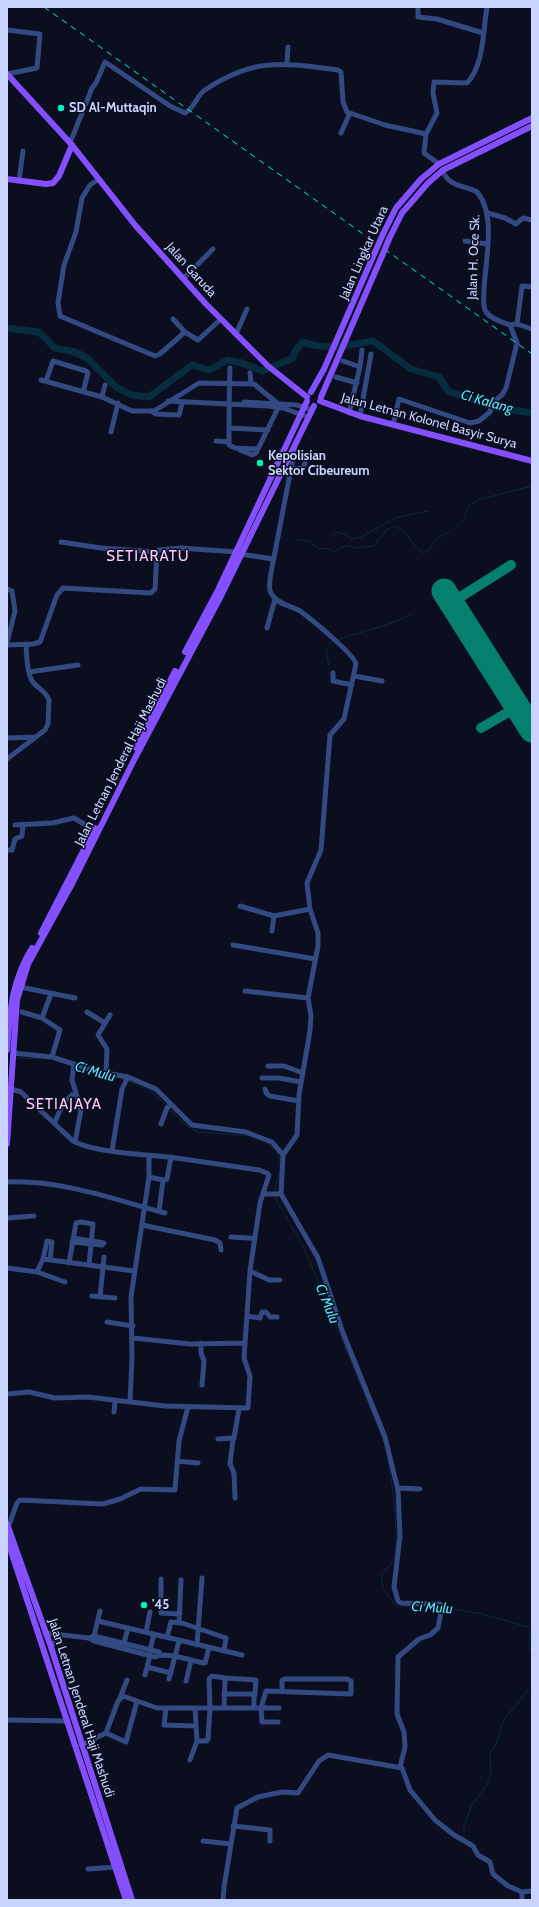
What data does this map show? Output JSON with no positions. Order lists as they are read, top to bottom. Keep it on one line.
{"streets":{"main road":["Jalan Lingkar Utara","Jalan Garuda","Jalan Letnan Kolonel Basyir Surya","Jalan Letnan Jenderal Haji Mashudi"],"street":["Jalan H. Oce Sk."]},"crossings":[["Jalan Lingkar Utara","Jalan H. Oce Sk."],["Jalan Lingkar Utara","Jalan Garuda"],["Jalan Lingkar Utara","Jalan Letnan Kolonel Basyir Surya"],["Jalan Lingkar Utara","Jalan Letnan Jenderal Haji Mashudi"],["Jalan Garuda","Jalan Letnan Kolonel Basyir Surya"],["Jalan Garuda","Jalan Letnan Jenderal Haji Mashudi"],["Jalan Letnan Kolonel Basyir Surya","Jalan Letnan Jenderal Haji Mashudi"]],"districts":["SETIARATU","SETIAJAYA"],"water":["Ci Kalang","Ci Mulu"],"places":["SD Al-Muttaqin","Kepolisian Sektor Cibeureum","'45"]}
